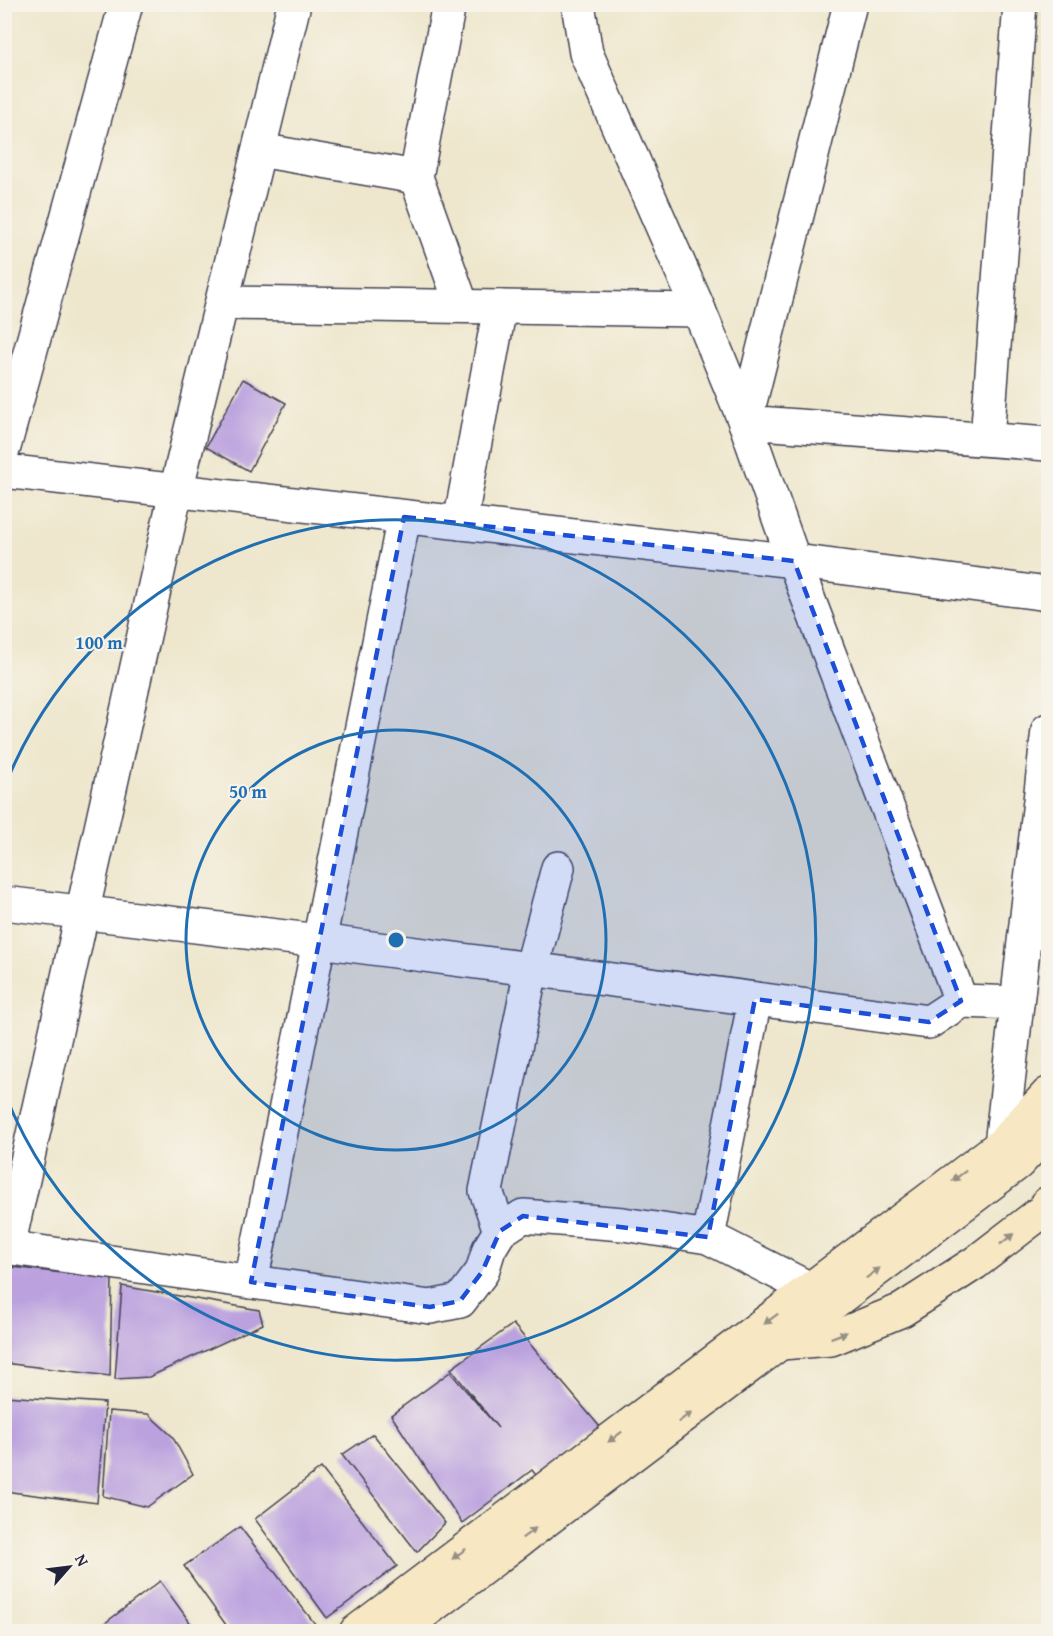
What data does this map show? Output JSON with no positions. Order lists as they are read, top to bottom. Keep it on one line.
{"north":"top right","rings":["100 m","50 m"]}
